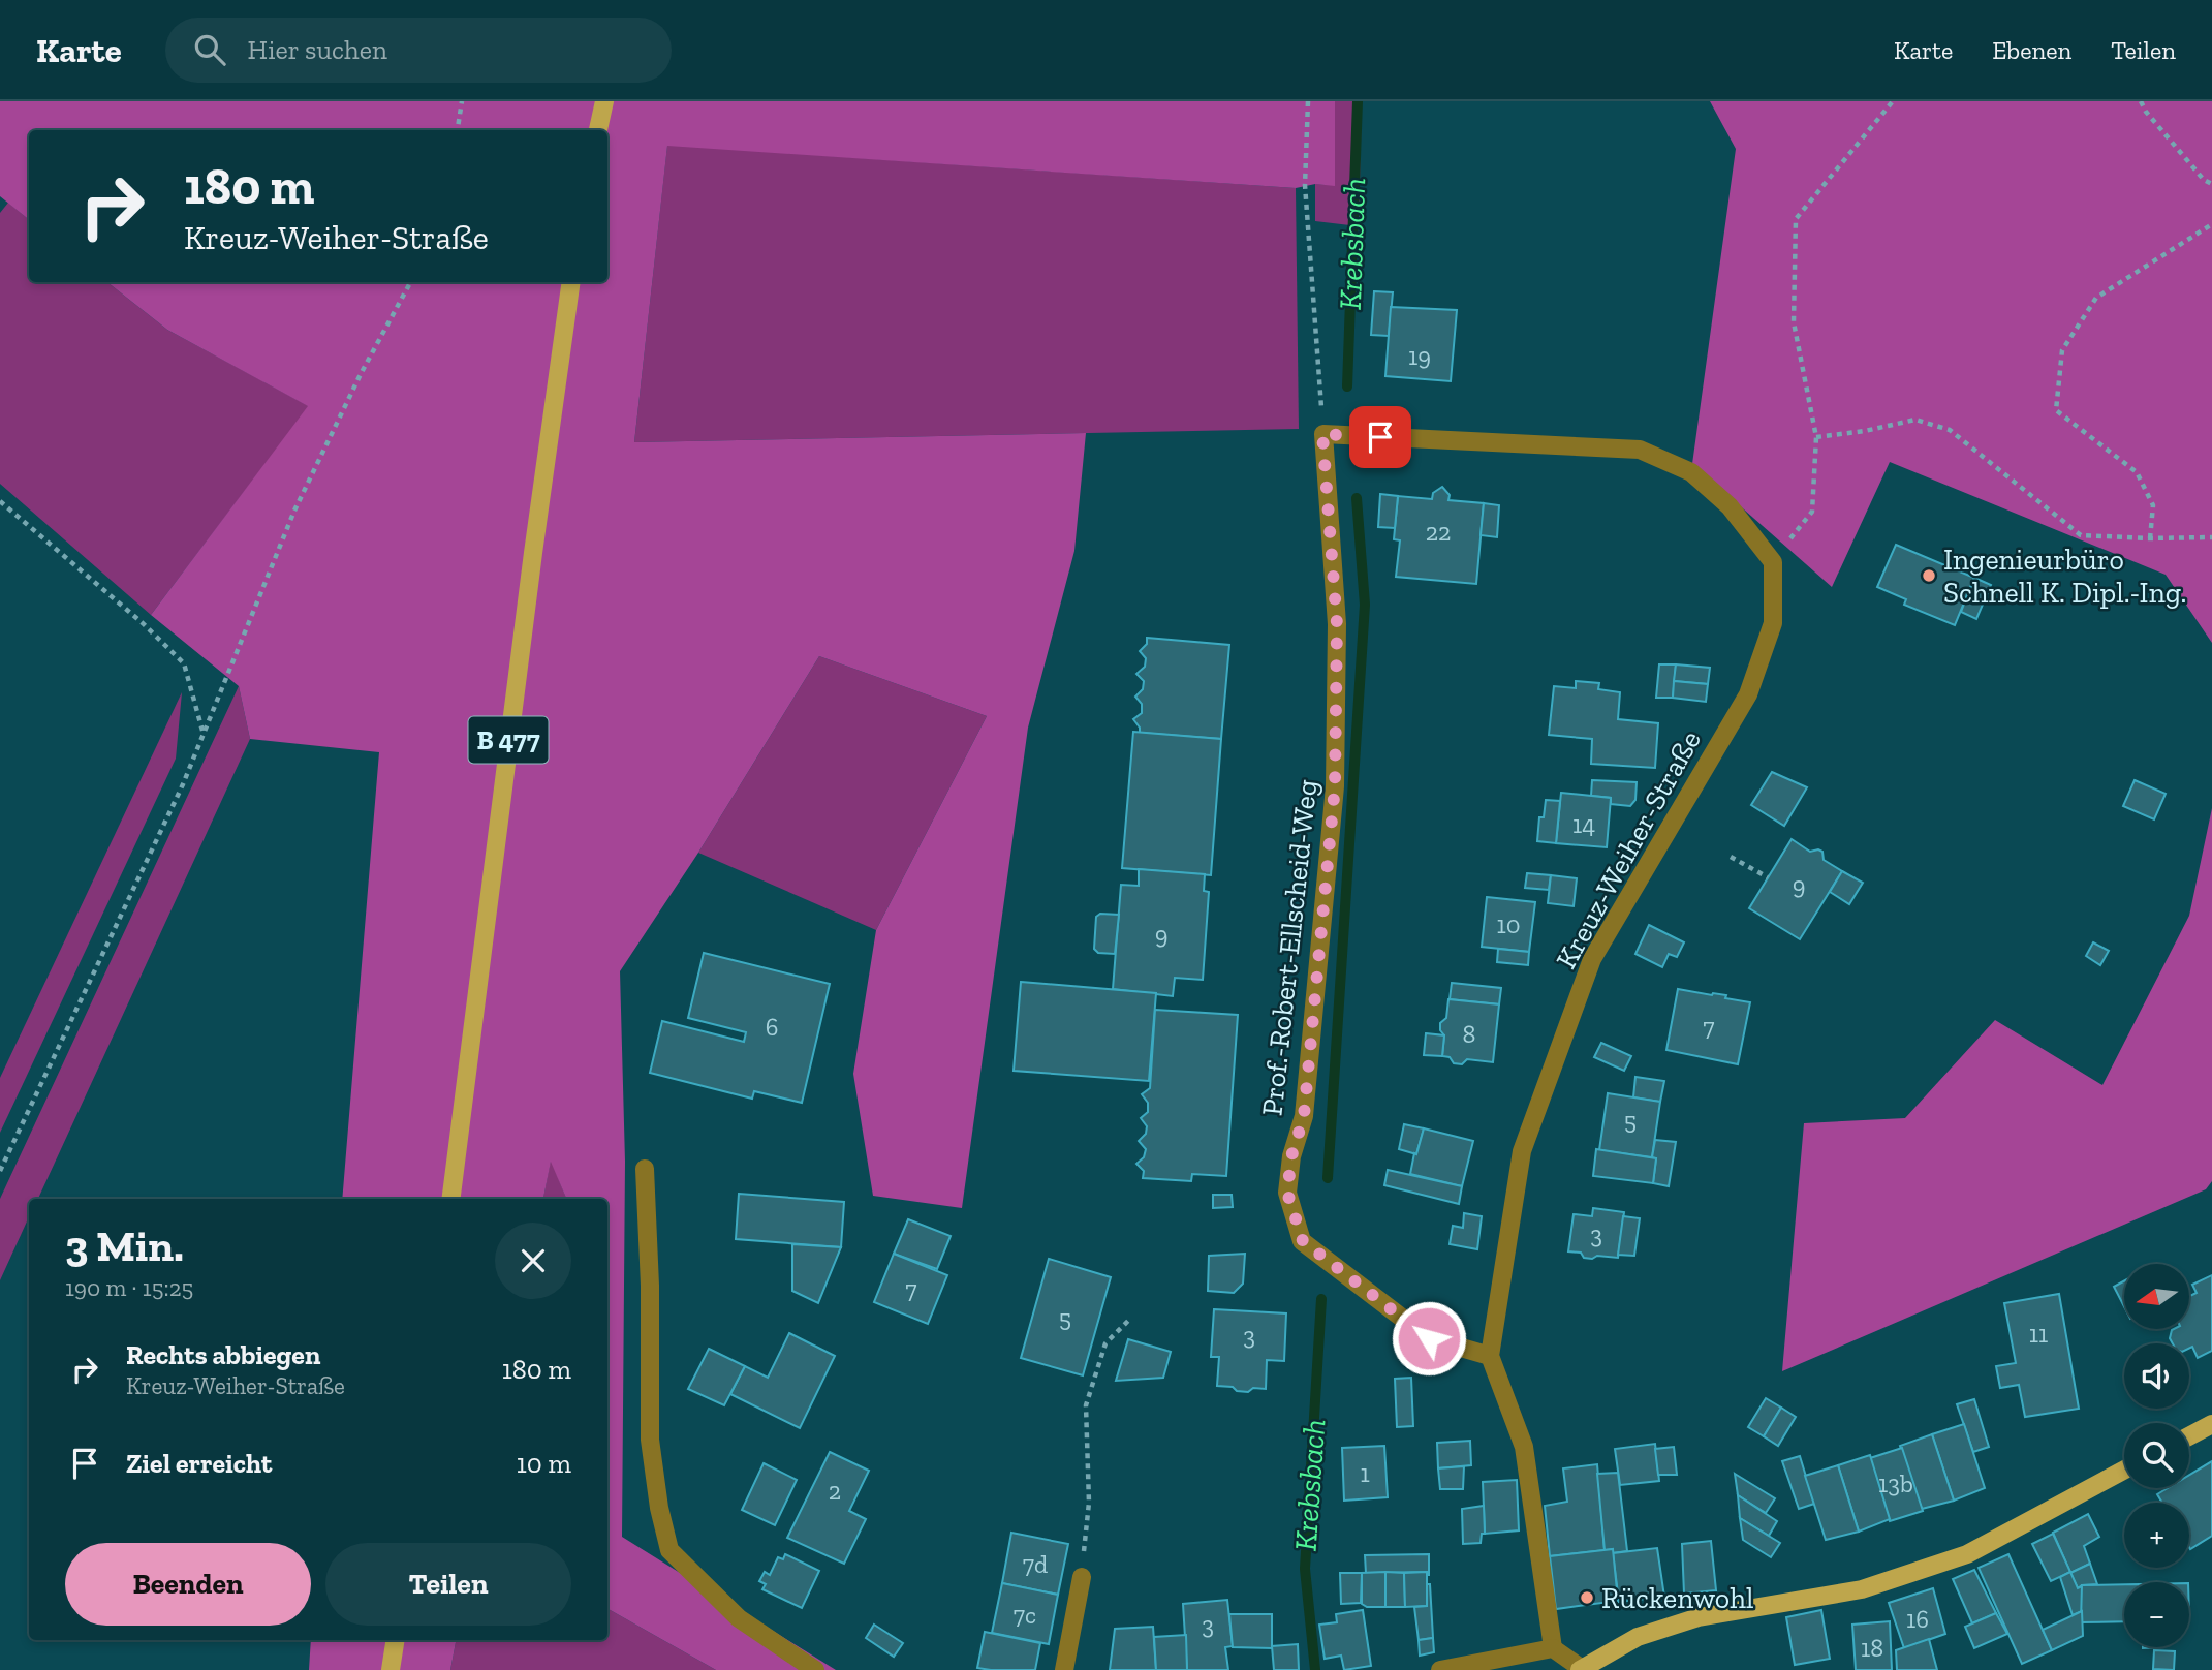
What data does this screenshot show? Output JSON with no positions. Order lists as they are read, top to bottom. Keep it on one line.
{"streets":{"main road":["B 477"],"street":["Kreuz-Weiher-Straße","Prof.-Robert-Ellscheid-Weg"]},"crossings":[["Kreuz-Weiher-Straße","Prof.-Robert-Ellscheid-Weg"]],"water":["Krebsbach"],"places":["Ingenieurbüro Schnell K. Dipl.-Ing.","Rückenwohl"],"house_numbers":["19","22","14","9","10","9","6","7","8","5","3","7","5","11","3","1","13b","2","7d","7c","16","3","18"],"north":"left","page":{"header":"Karte","search":"Hier suchen","nav":["Karte","Ebenen","Teilen"],"turn":["180 m","Kreuz-Weiher-Straße"],"heading":["3 Min.","190 m · 15:25"],"map_buttons":["+","−"],"list":[{"name":"Rechts abbiegen","note":"Kreuz-Weiher-Straße","value":"180 m"},{"name":"Ziel erreicht","value":"10 m"}],"buttons":["Beenden","Teilen"]}}
